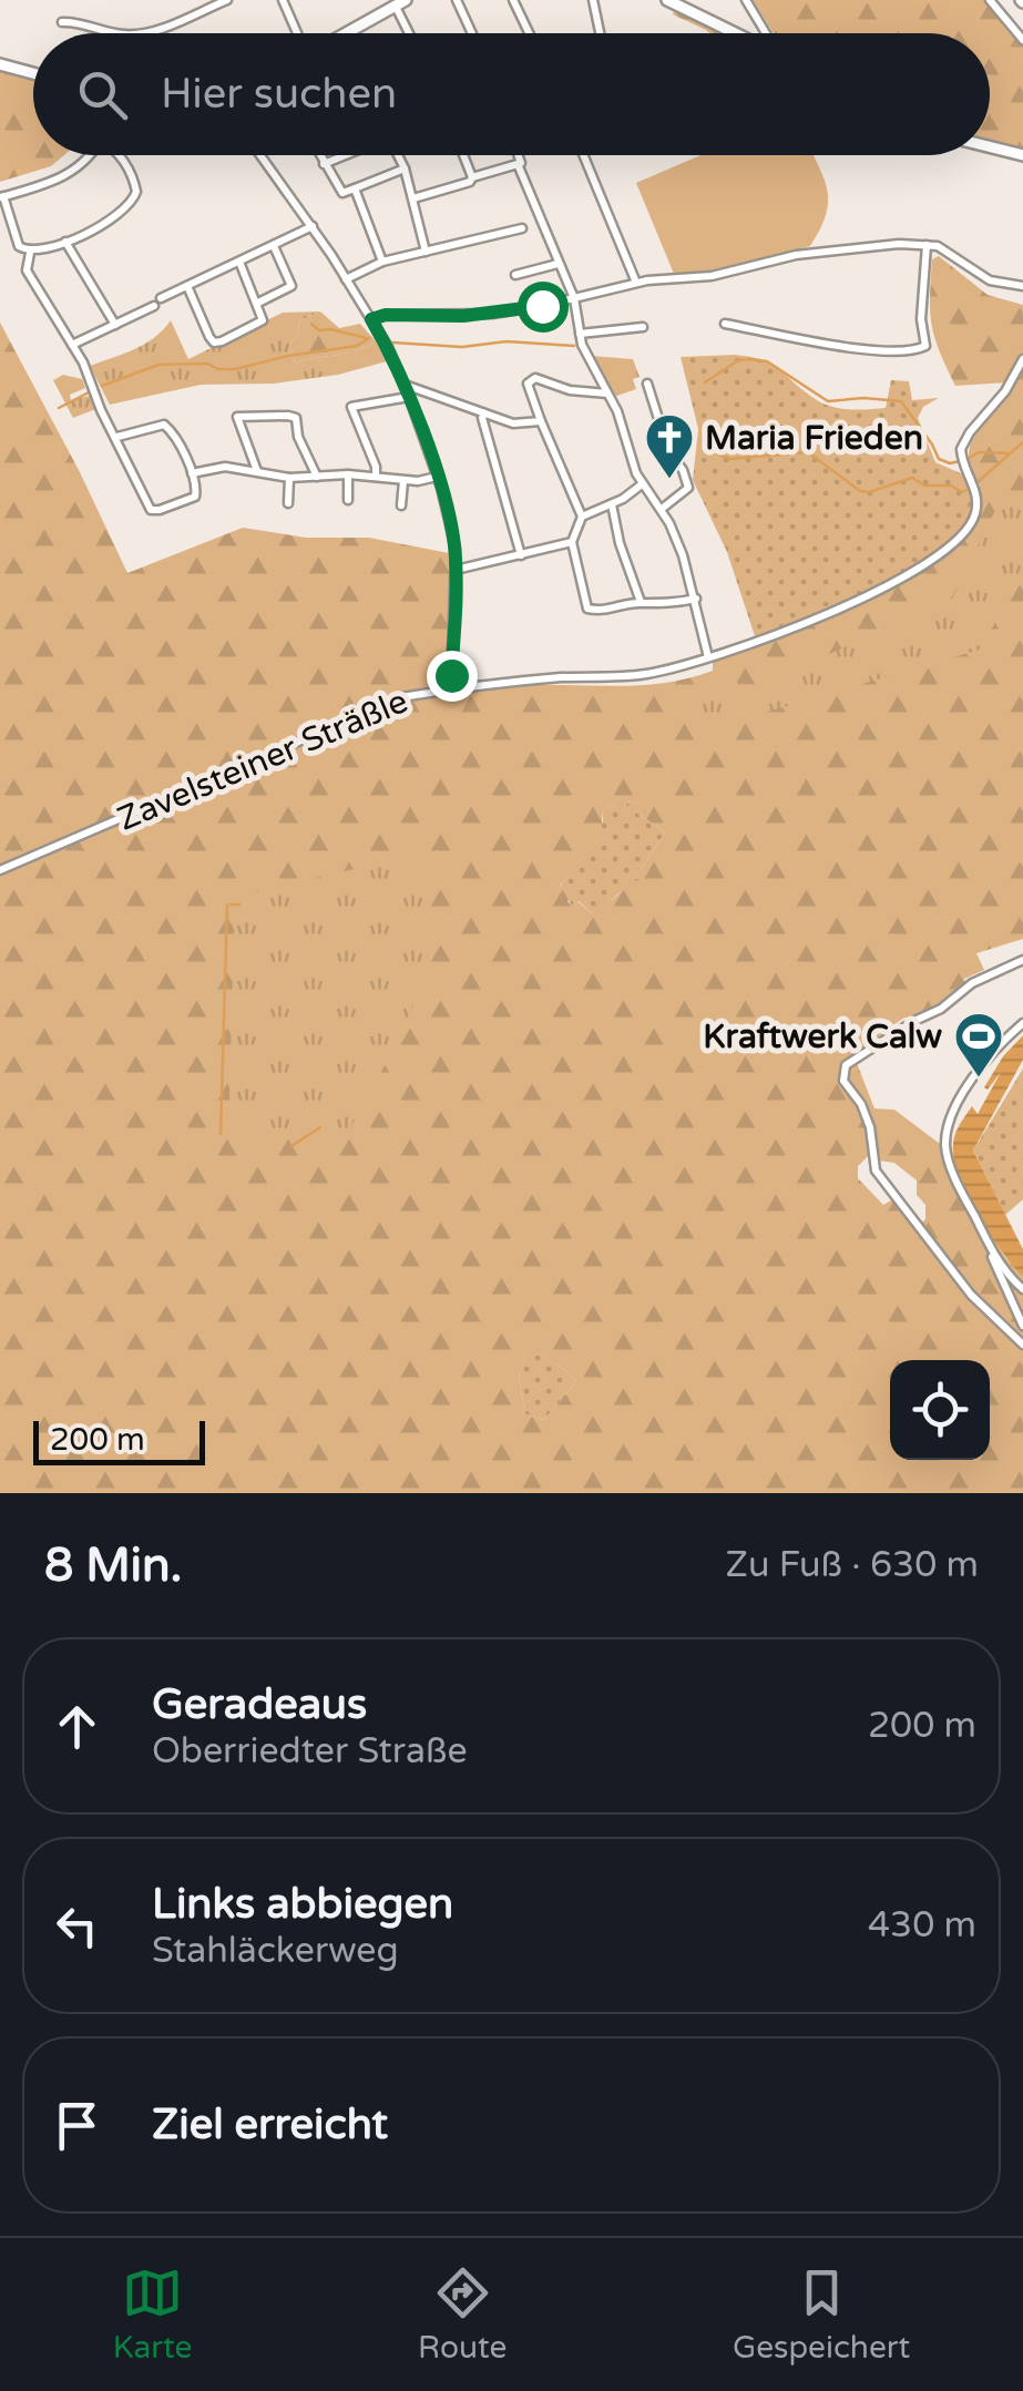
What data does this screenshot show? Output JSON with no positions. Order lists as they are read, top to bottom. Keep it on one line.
{"streets":{"street":["Zavelsteiner Sträßle"]},"places":{"church":["Maria Frieden"],"sports":["Kraftwerk Calw"]},"scale_bar":"200 m","page":{"search":"Hier suchen","scale":"200 m","heading":["8 Min.","Zu Fuß · 630 m"],"list":[["Geradeaus","Oberriedter Straße","200 m"],["Links abbiegen","Stahläckerweg","430 m"],"Ziel erreicht"],"nav":["Karte","Route","Gespeichert"]}}
